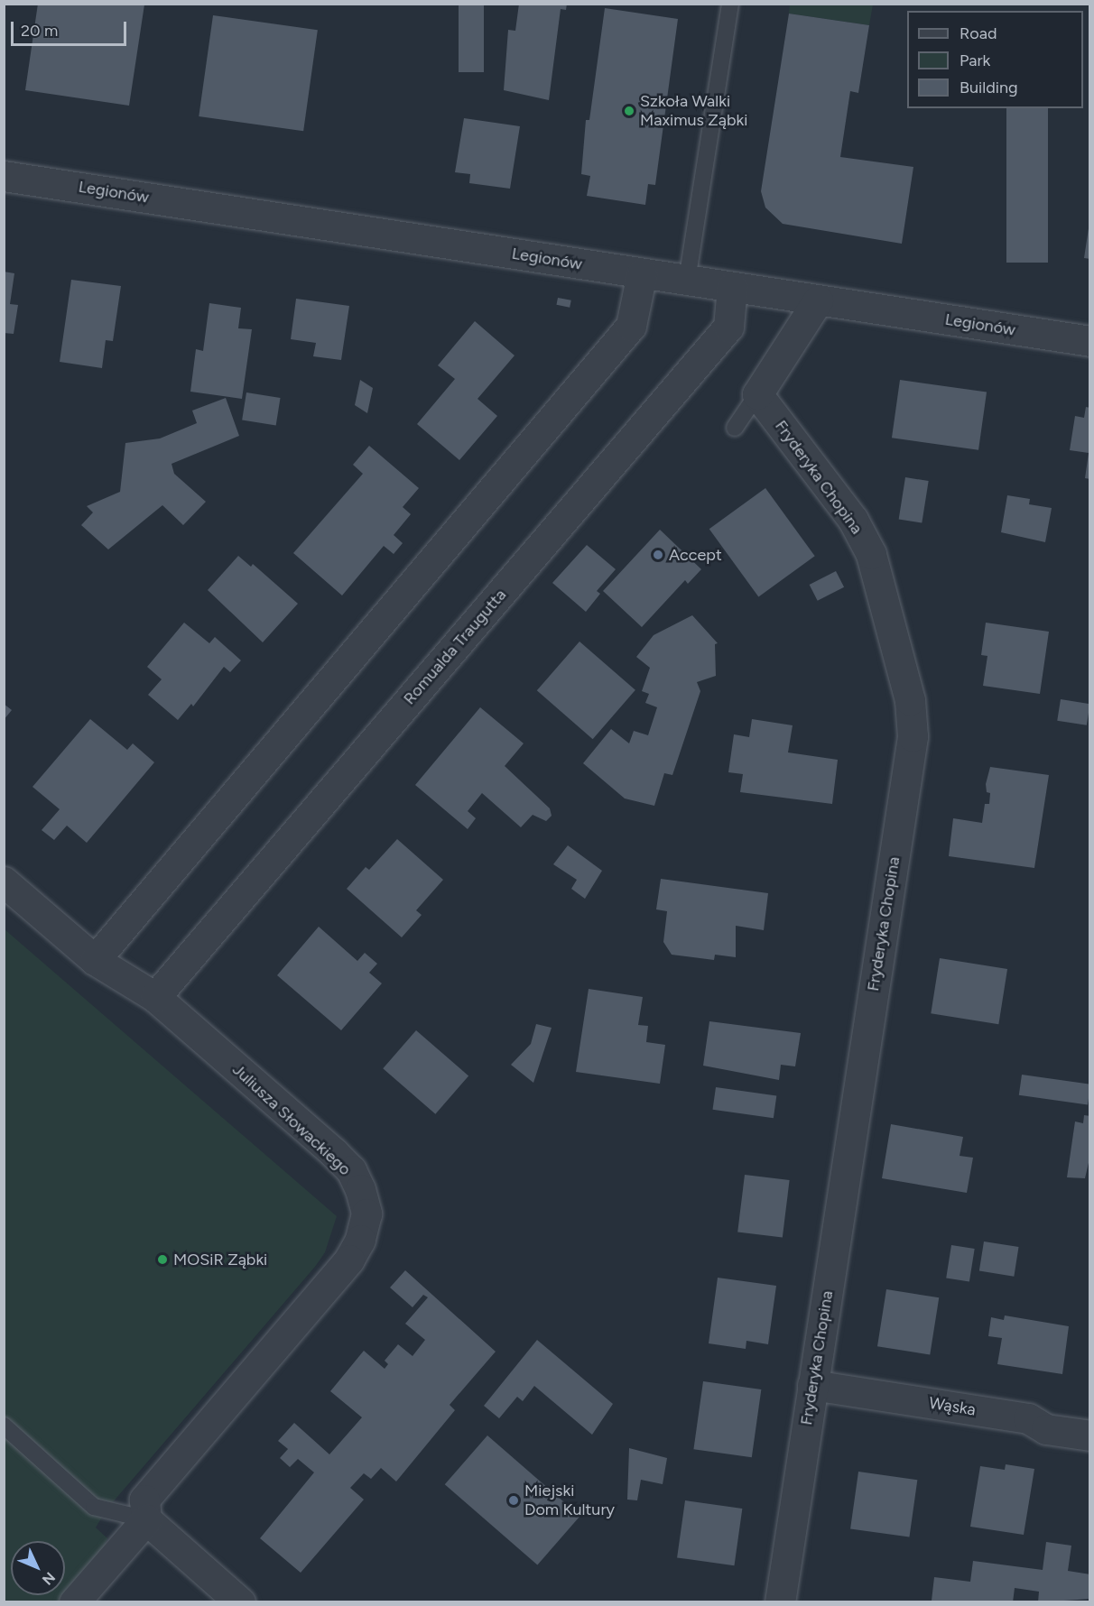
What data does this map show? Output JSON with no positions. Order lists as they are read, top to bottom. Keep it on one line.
{"streets":{"street":["Legionów","Fryderyka Chopina","Romualda Traugutta","Juliusza Słowackiego","Wąska"]},"crossings":[["Legionów","Romualda Traugutta"],["Fryderyka Chopina","Wąska"],["Romualda Traugutta","Juliusza Słowackiego"]],"places":["Szkoła Walki Maximus Ząbki","Accept","MOSiR Ząbki","Miejski Dom Kultury"],"legend":["Road","Park","Building"],"scale_bar":"20 m","north":"bottom right"}
